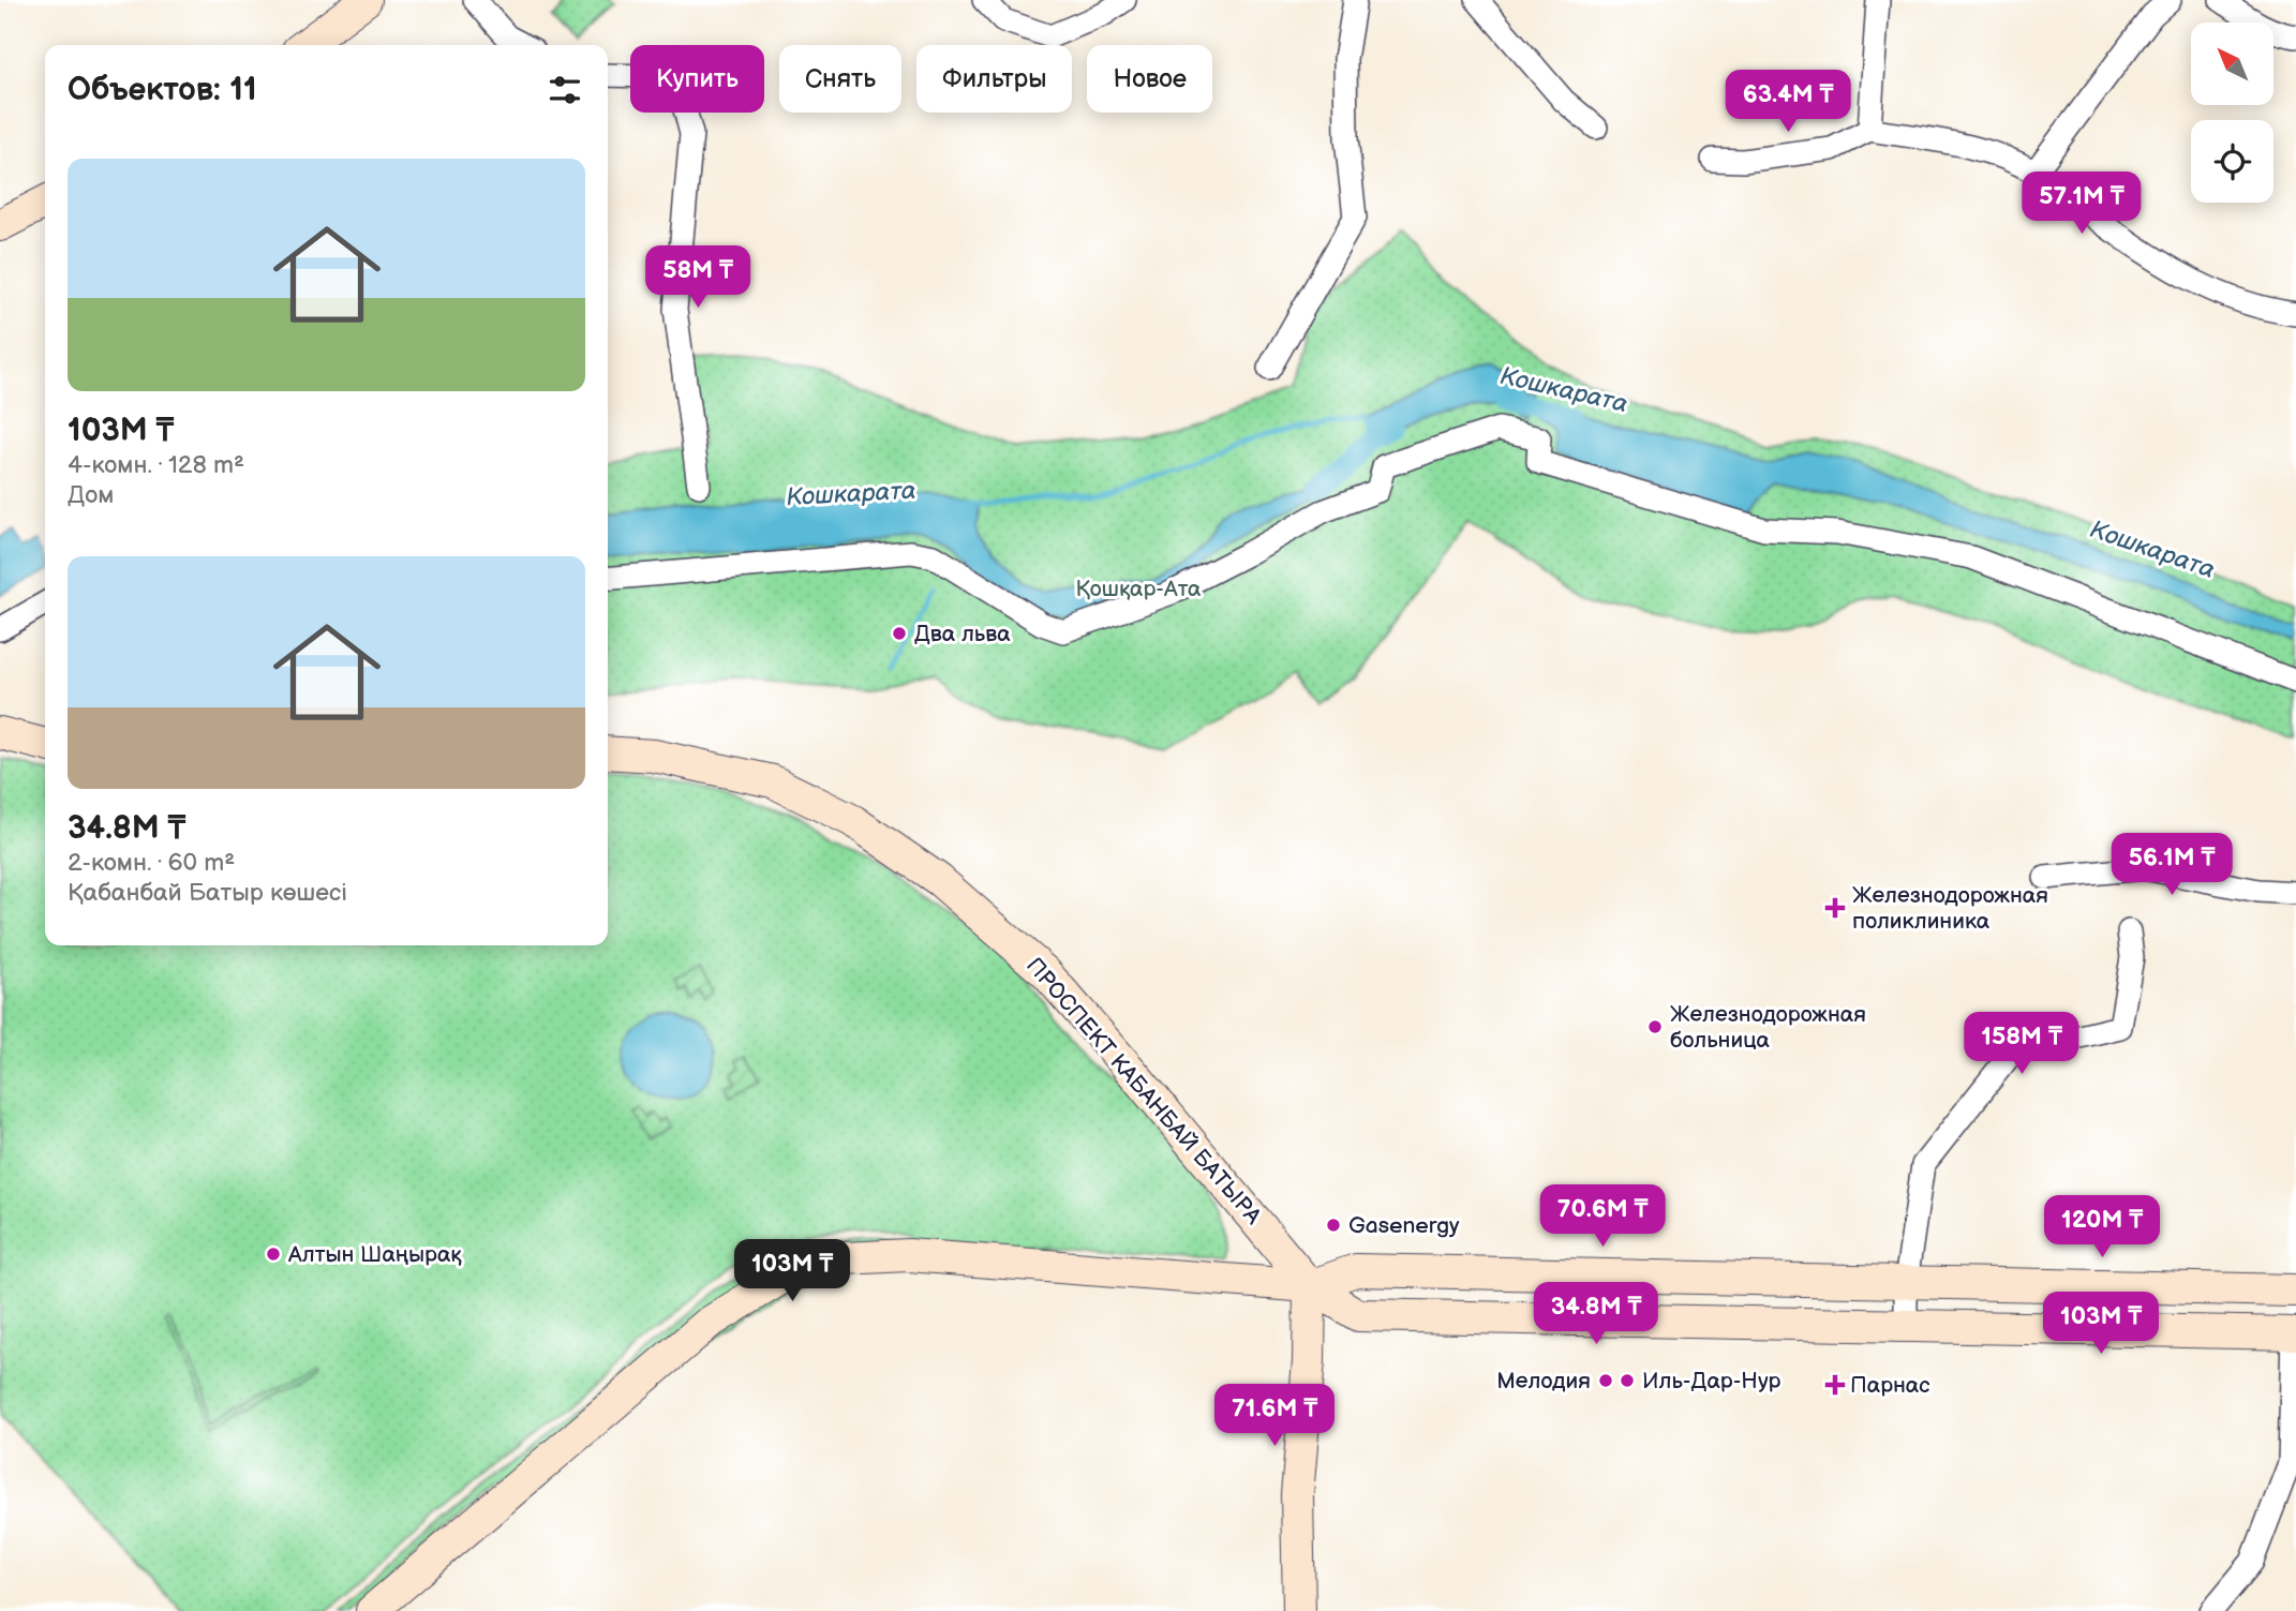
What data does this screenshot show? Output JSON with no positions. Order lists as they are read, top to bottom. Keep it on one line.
{"streets":{"main road":["ПРОСПЕКТ КАБАНБАЙ БАТЫРА"]},"water":["Кошкарата"],"parks":["Қошқар-Ата"],"places":{"other":["Два льва","Железнодорожная больница","Gasenergy","Алтын Шаңырақ","Мелодия","Иль-Дар-Нур"],"health":["Железнодорожная поликлиника","Парнас"]},"north":"top left","page":{"chip":["Купить","Снять","Фильтры","Новое"],"heading":"Объектов: 11","price":["63.4M ₸","57.1M ₸","58M ₸","56.1M ₸","158M ₸","70.6M ₸","120M ₸","103M ₸","34.8M ₸","103M ₸","71.6M ₸"],"list":[{"name":"103M ₸","note":"4-комн. · 128 m² · Дом"},{"name":"34.8M ₸","note":"2-комн. · 60 m² · Қабанбай Батыр көшесі"}]}}
